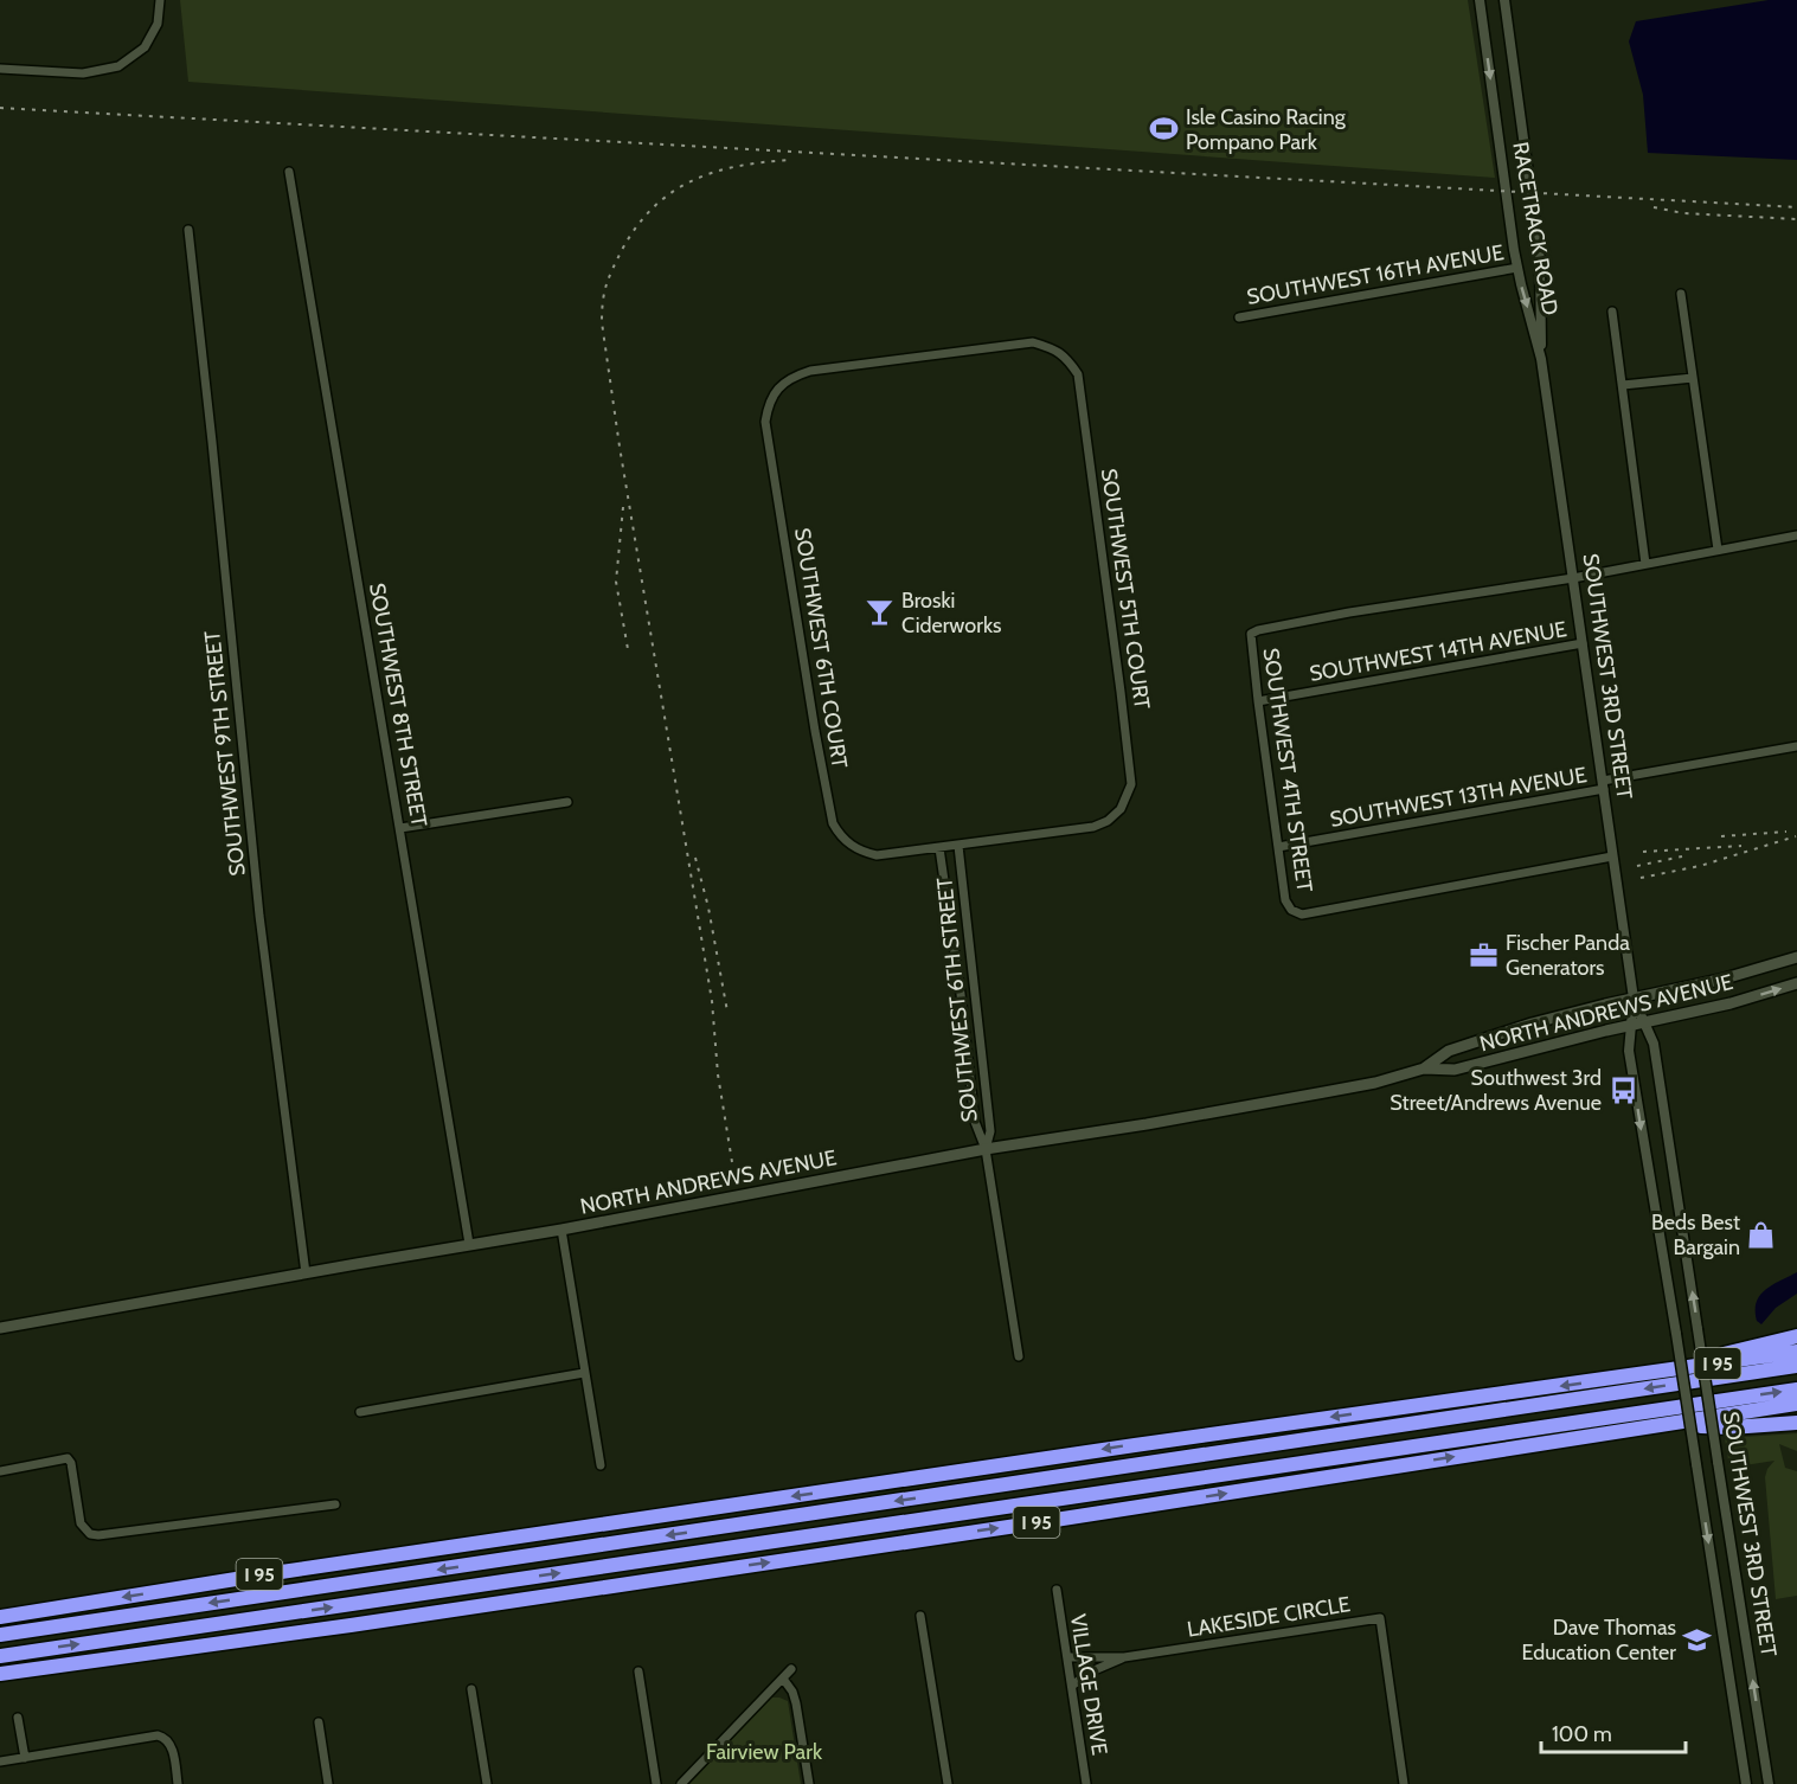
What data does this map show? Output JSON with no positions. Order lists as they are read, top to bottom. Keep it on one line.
{"streets":{"highway":["I 95"],"main road":["NORTH ANDREWS AVENUE"],"street":["RACETRACK ROAD","SOUTHWEST 16TH AVENUE","SOUTHWEST 5TH COURT","SOUTHWEST 6TH COURT","SOUTHWEST 14TH AVENUE","SOUTHWEST 3RD STREET","SOUTHWEST 8TH STREET","SOUTHWEST 9TH STREET","SOUTHWEST 4TH STREET","SOUTHWEST 13TH AVENUE","SOUTHWEST 6TH STREET","LAKESIDE CIRCLE","VILLAGE DRIVE"]},"crossings":[["RACETRACK ROAD","SOUTHWEST 16TH AVENUE"],["RACETRACK ROAD","SOUTHWEST 3RD STREET"],["SOUTHWEST 5TH COURT","SOUTHWEST 6TH COURT"],["SOUTHWEST 5TH COURT","SOUTHWEST 6TH STREET"],["SOUTHWEST 6TH COURT","SOUTHWEST 6TH STREET"],["SOUTHWEST 14TH AVENUE","SOUTHWEST 3RD STREET"],["SOUTHWEST 14TH AVENUE","SOUTHWEST 4TH STREET"],["SOUTHWEST 3RD STREET","SOUTHWEST 4TH STREET"],["SOUTHWEST 3RD STREET","SOUTHWEST 13TH AVENUE"],["SOUTHWEST 3RD STREET","NORTH ANDREWS AVENUE"],["SOUTHWEST 8TH STREET","NORTH ANDREWS AVENUE"],["SOUTHWEST 9TH STREET","NORTH ANDREWS AVENUE"],["SOUTHWEST 4TH STREET","SOUTHWEST 13TH AVENUE"],["SOUTHWEST 6TH STREET","NORTH ANDREWS AVENUE"],["LAKESIDE CIRCLE","VILLAGE DRIVE"]],"parks":["Fairview Park"],"places":{"sports":["Isle Casino Racing Pompano Park"],"bar":["Broski Ciderworks"],"office":["Fischer Panda Generators"],"bus stop":["Southwest 3rd Street/Andrews Avenue"],"shop":["Beds Best Bargain"],"school or university":["Dave Thomas Education Center"]},"scale_bar":"100 m"}
